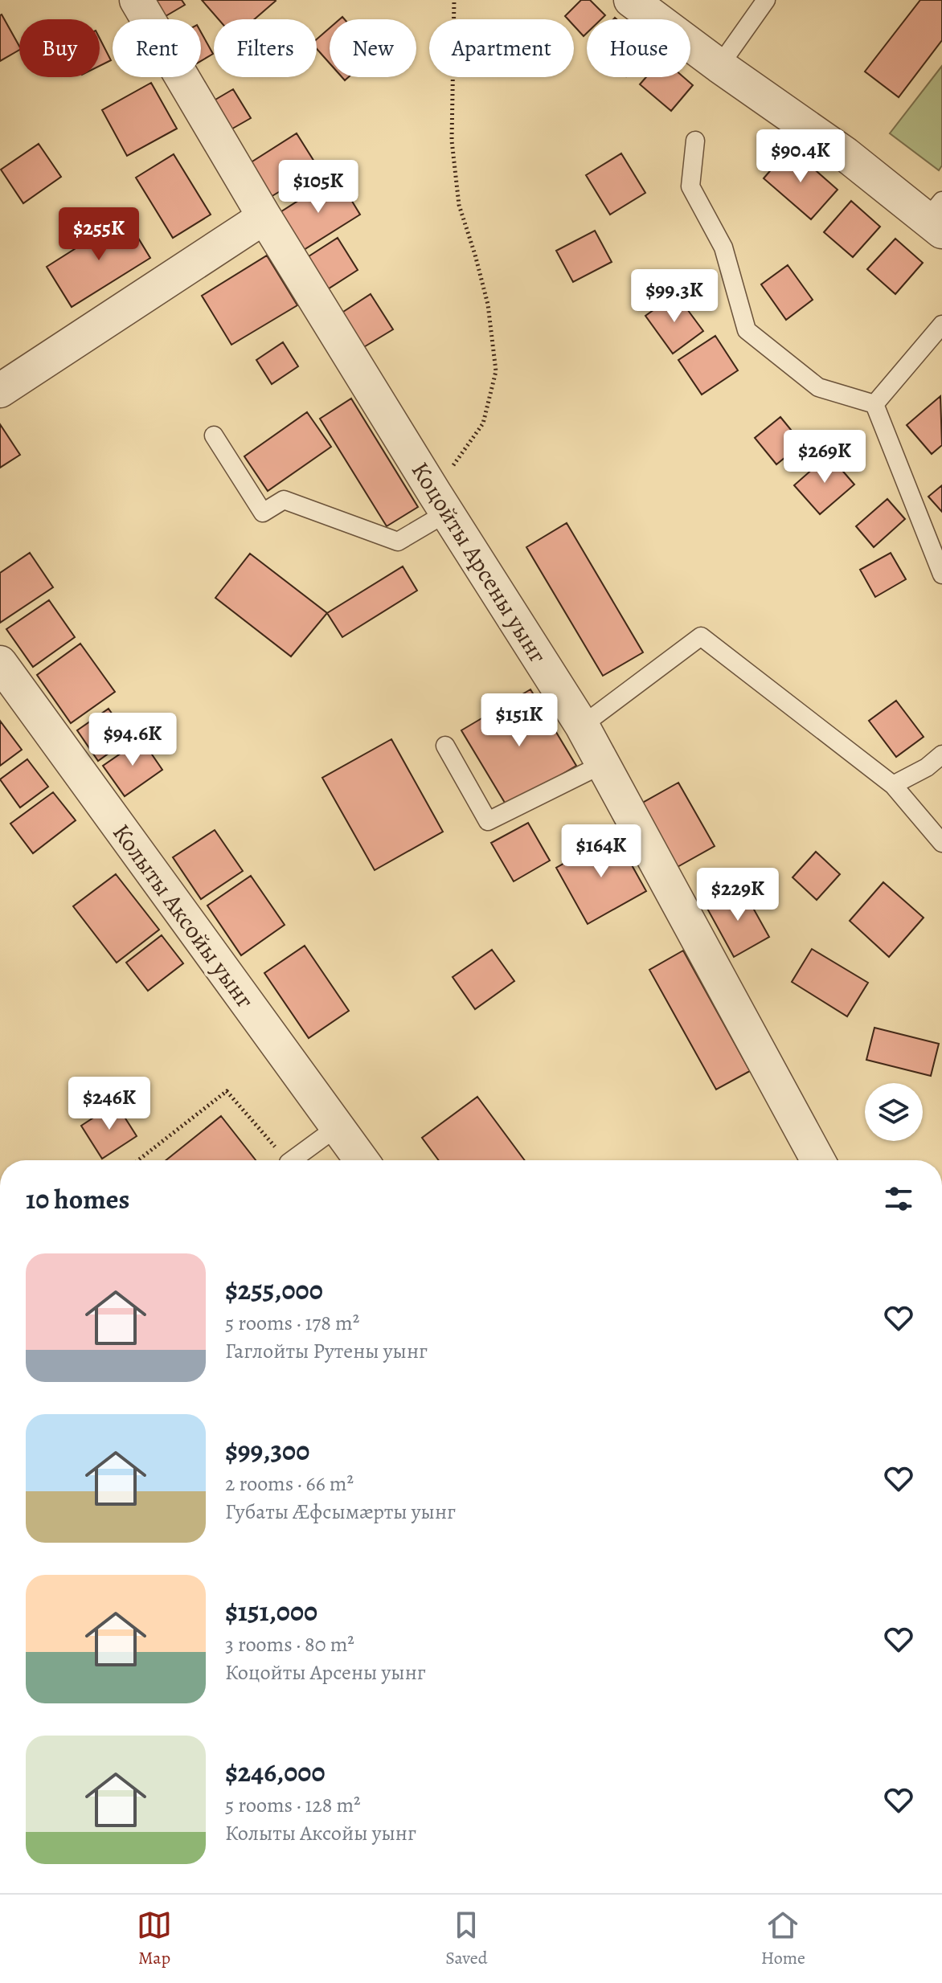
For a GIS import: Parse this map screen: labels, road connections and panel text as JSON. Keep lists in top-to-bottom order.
{
  "streets": {
    "street": ["Коцойты Арсены уынг", "Колыты Аксойы уынг"]
  },
  "page": {
    "chip": [
      "Buy",
      "Rent",
      "Filters",
      "New",
      "Apartment",
      "House"
    ],
    "price": [
      "$90.4K",
      "$105K",
      "$255K",
      "$99.3K",
      "$269K",
      "$151K",
      "$94.6K",
      "$164K",
      "$229K",
      "$246K"
    ],
    "heading": "10 homes",
    "list": [
      {
        "name": "$255,000",
        "note": "5 rooms · 178 m² · Гаглойты Рутены уынг"
      },
      {
        "name": "$99,300",
        "note": "2 rooms · 66 m² · Губаты Æфсымæрты уынг"
      },
      {
        "name": "$151,000",
        "note": "3 rooms · 80 m² · Коцойты Арсены уынг"
      },
      {
        "name": "$246,000",
        "note": "5 rooms · 128 m² · Колыты Аксойы уынг"
      }
    ],
    "tabs": ["Map", "Saved", "Home"]
  }
}
